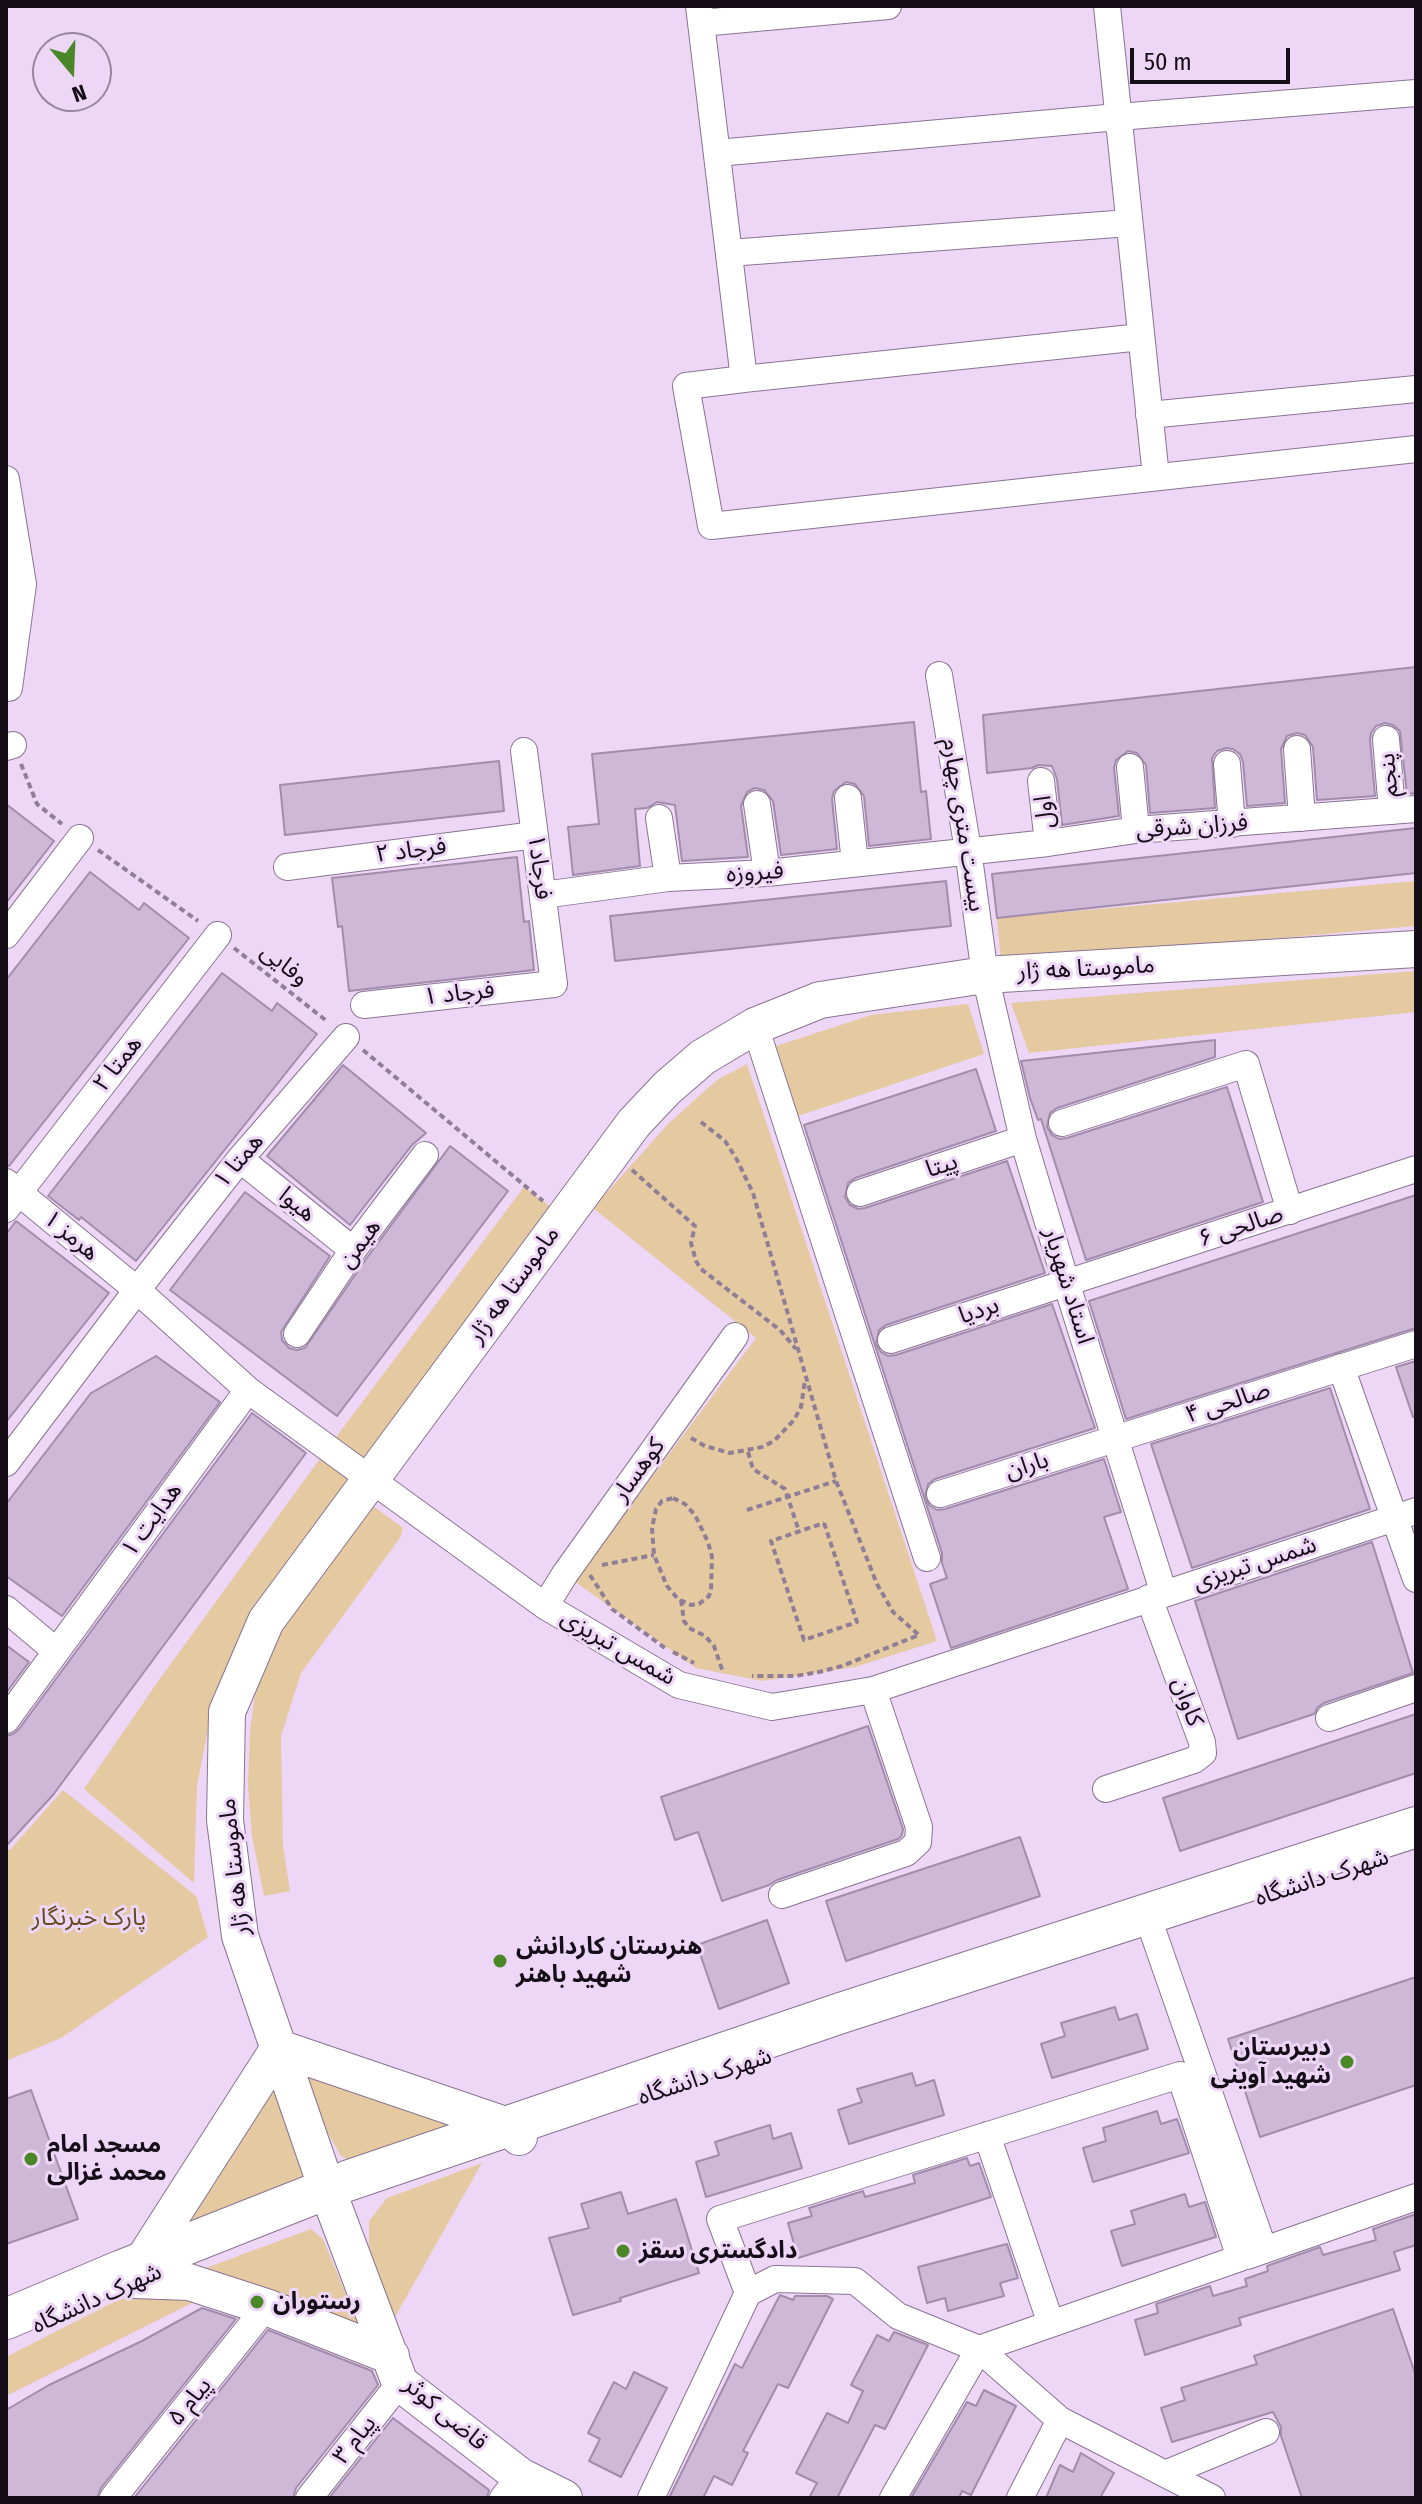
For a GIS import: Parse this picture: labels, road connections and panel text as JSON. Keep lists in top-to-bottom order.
{
  "streets": {
    "main road": ["ماموستا هه ژار", "شهرک دانشگاه", "قاضی کوثر"],
    "street": [
      "پنجم",
      "اول",
      "بیست متری چهارم",
      "فرزان شرقی",
      "فرجاد ۲",
      "فرجاد۱",
      "فیروزه",
      "فرجاد ۱",
      "همتا ۲",
      "همتا ۱",
      "پیتا",
      "هیوا",
      "صالحی ۶",
      "هرمز ۱",
      "هیمن",
      "استاد شهریار",
      "بردیا",
      "صالحی ۴",
      "باران",
      "کوهسار",
      "هدایت ۱",
      "شمس تبریزی",
      "کاوان",
      "پیام ۵",
      "پیام ۳"
    ],
    "path": ["وفایی"]
  },
  "crossings": [
    ["پنجم", "فرزان شرقی"],
    ["اول", "فرزان شرقی"],
    ["بیست متری چهارم", "فرزان شرقی"],
    ["بیست متری چهارم", "فیروزه"],
    ["بیست متری چهارم", "ماموستا هه ژار"],
    ["بیست متری چهارم", "استاد شهریار"],
    ["فرزان شرقی", "فیروزه"],
    ["فرجاد ۲", "فرجاد۱"],
    ["فرجاد۱", "فیروزه"],
    ["فرجاد۱", "فرجاد ۱"],
    ["وفایی", "ماموستا هه ژار"],
    ["وفایی", "همتا ۲"],
    ["وفایی", "همتا ۱"],
    ["ماموستا هه ژار", "استاد شهریار"],
    ["ماموستا هه ژار", "شمس تبریزی"],
    ["ماموستا هه ژار", "شهرک دانشگاه"],
    ["ماموستا هه ژار", "قاضی کوثر"],
    ["همتا ۲", "هرمز ۱"],
    ["همتا ۱", "هیوا"],
    ["همتا ۱", "هرمز ۱"],
    ["همتا ۱", "شمس تبریزی"],
    ["پیتا", "استاد شهریار"],
    ["هیوا", "هیمن"],
    ["صالحی ۶", "استاد شهریار"],
    ["صالحی ۶", "بردیا"],
    ["هرمز ۱", "شمس تبریزی"],
    ["استاد شهریار", "بردیا"],
    ["استاد شهریار", "صالحی ۴"],
    ["استاد شهریار", "باران"],
    ["استاد شهریار", "شمس تبریزی"],
    ["استاد شهریار", "کاوان"],
    ["صالحی ۴", "باران"],
    ["کوهسار", "شمس تبریزی"],
    ["هدایت ۱", "شمس تبریزی"],
    ["شمس تبریزی", "کاوان"],
    ["شهرک دانشگاه", "قاضی کوثر"],
    ["قاضی کوثر", "پیام ۳"]
  ],
  "parks": ["پارک خبرنگار"],
  "places": [
    "هنرستان کاردانش شهید باهنر",
    "دبیرستان شهید آوینی",
    "مسجد امام محمد غزالی",
    "دادگستری سقز",
    "رستوران"
  ],
  "scale_bar": "50 m",
  "north": "bottom"
}
